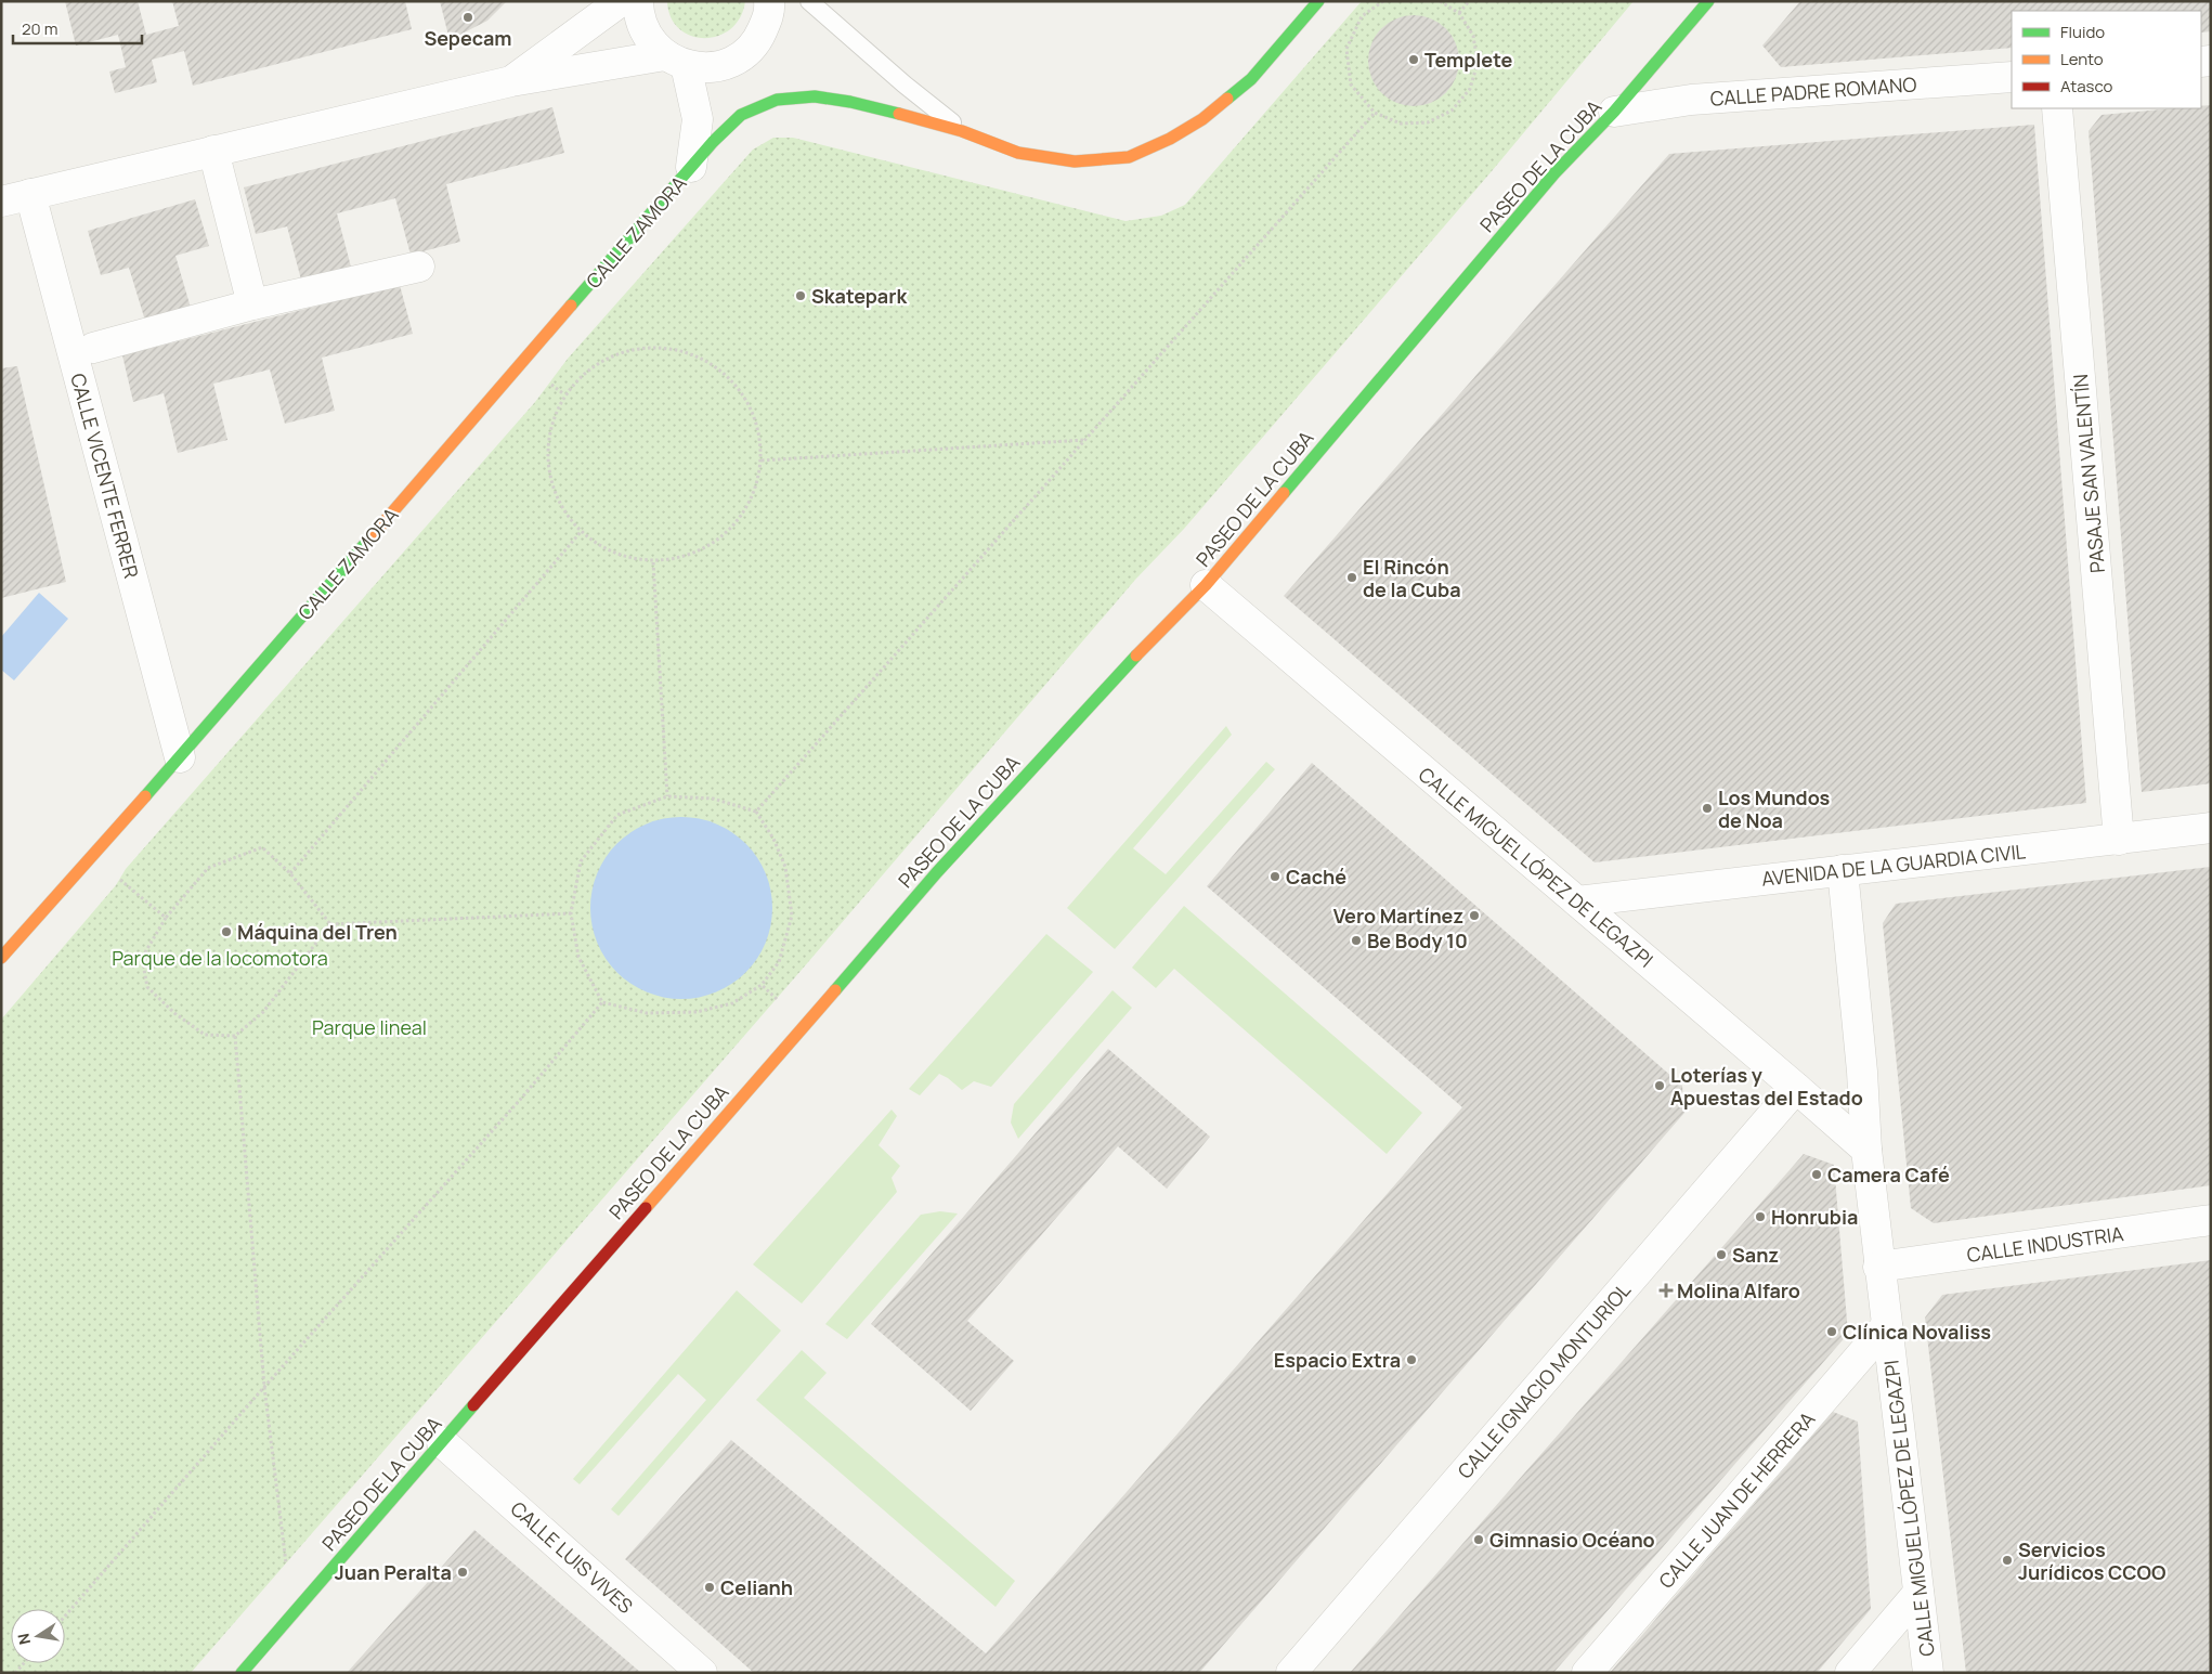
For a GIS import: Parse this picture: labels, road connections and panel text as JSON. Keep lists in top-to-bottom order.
{
  "streets": {
    "main road": ["PASEO DE LA CUBA", "CALLE ZAMORA"],
    "street": [
      "CALLE PADRE ROMANO",
      "PASAJE SAN VALENTÍN",
      "CALLE VICENTE FERRER",
      "AVENIDA DE LA GUARDIA CIVIL",
      "CALLE MIGUEL LÓPEZ DE LEGAZPI",
      "CALLE INDUSTRIA",
      "CALLE IGNACIO MONTURIOL",
      "CALLE JUAN DE HERRERA",
      "CALLE LUIS VIVES"
    ]
  },
  "crossings": [
    ["CALLE PADRE ROMANO", "PASEO DE LA CUBA"],
    ["PASEO DE LA CUBA", "CALLE MIGUEL LÓPEZ DE LEGAZPI"],
    ["PASEO DE LA CUBA", "CALLE LUIS VIVES"],
    ["CALLE ZAMORA", "CALLE VICENTE FERRER"],
    ["PASAJE SAN VALENTÍN", "AVENIDA DE LA GUARDIA CIVIL"],
    ["AVENIDA DE LA GUARDIA CIVIL", "CALLE MIGUEL LÓPEZ DE LEGAZPI"],
    ["CALLE MIGUEL LÓPEZ DE LEGAZPI", "CALLE INDUSTRIA"],
    ["CALLE MIGUEL LÓPEZ DE LEGAZPI", "CALLE IGNACIO MONTURIOL"],
    ["CALLE MIGUEL LÓPEZ DE LEGAZPI", "CALLE JUAN DE HERRERA"]
  ],
  "parks": ["Parque de la locomotora", "Parque lineal"],
  "places": {
    "other": [
      "Sepecam",
      "Templete",
      "Skatepark",
      "El Rincón de la Cuba",
      "Los Mundos de Noa",
      "Caché",
      "Vero Martínez",
      "Máquina del Tren",
      "Be Body 10",
      "Loterías y Apuestas del Estado",
      "Camera Café",
      "Honrubia",
      "Sanz",
      "Clínica Novaliss",
      "Espacio Extra",
      "Gimnasio Océano",
      "Servicios Jurídicos CCOO",
      "Juan Peralta",
      "Celianh"
    ],
    "health": ["Molina Alfaro"]
  },
  "legend": ["Fluido", "Lento", "Atasco"],
  "scale_bar": "20 m",
  "north": "left"
}
